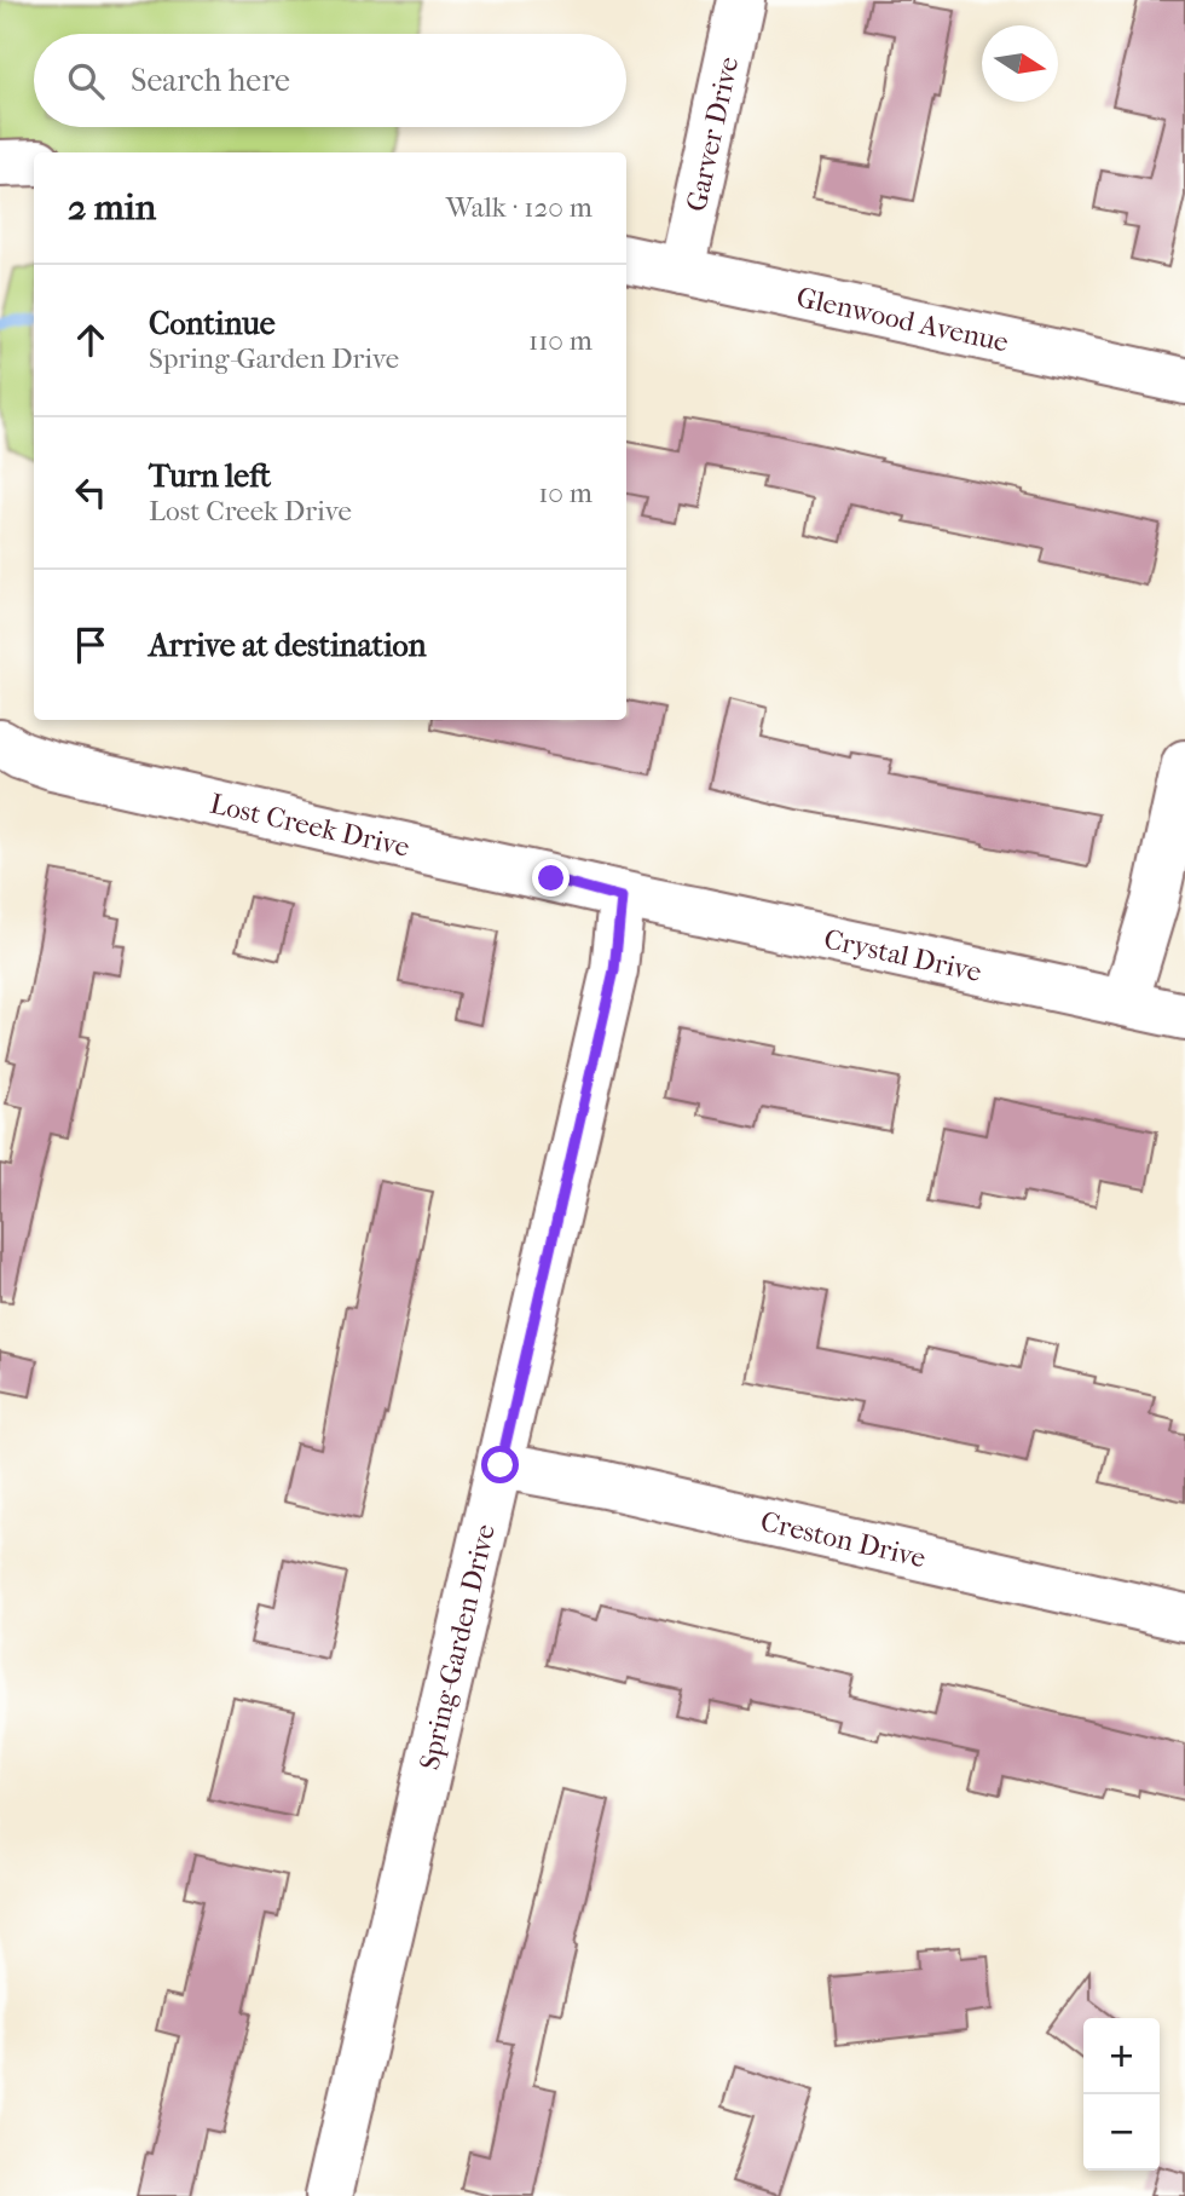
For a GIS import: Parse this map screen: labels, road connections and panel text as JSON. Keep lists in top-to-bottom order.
{
  "streets": {
    "street": [
      "Garver Drive",
      "Glenwood Avenue",
      "Lost Creek Drive",
      "Crystal Drive",
      "Creston Drive",
      "Spring-Garden Drive"
    ]
  },
  "crossings": [
    ["Garver Drive", "Glenwood Avenue"],
    ["Lost Creek Drive", "Crystal Drive"],
    ["Lost Creek Drive", "Spring-Garden Drive"],
    ["Crystal Drive", "Spring-Garden Drive"],
    ["Creston Drive", "Spring-Garden Drive"]
  ],
  "north": "right",
  "page": {
    "search": "Search here",
    "heading": ["2 min", "Walk · 120 m"],
    "list": [
      ["Continue", "Spring-Garden Drive", "110 m"],
      ["Turn left", "Lost Creek Drive", "10 m"],
      "Arrive at destination"
    ],
    "map_buttons": ["+", "−"]
  }
}
